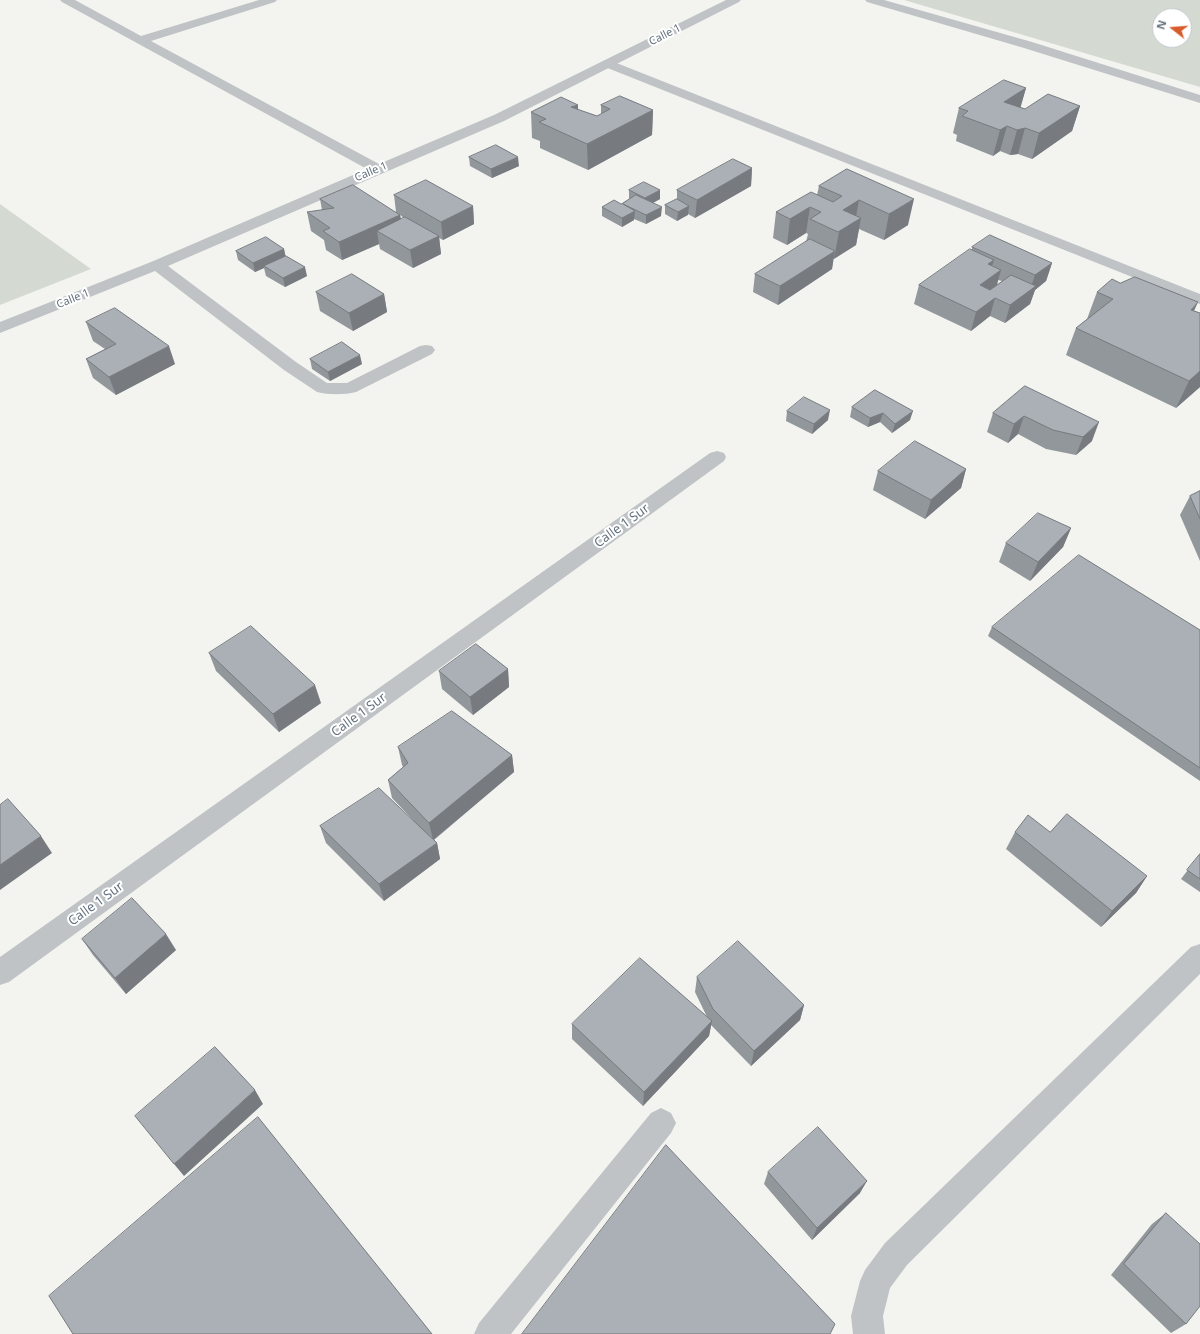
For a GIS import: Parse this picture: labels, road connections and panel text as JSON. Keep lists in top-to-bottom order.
{
  "streets": {
    "street": ["Calle 1", "Calle 1 Sur"]
  },
  "north": "left"
}
